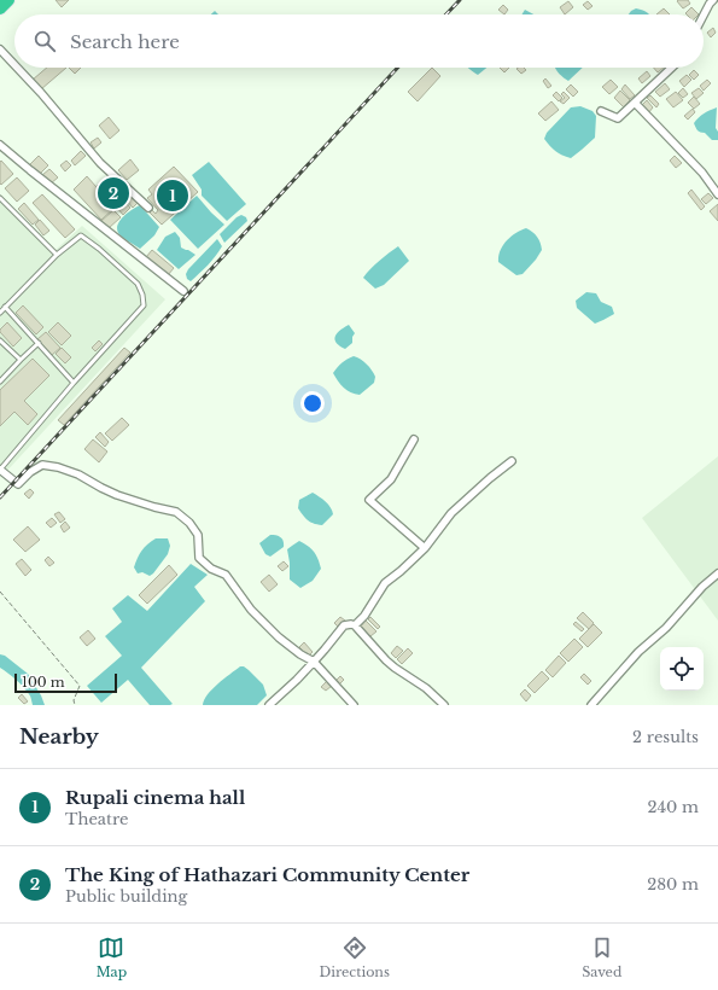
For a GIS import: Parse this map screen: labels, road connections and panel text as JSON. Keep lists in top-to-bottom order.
{
  "scale_bar": "100 m",
  "page": {
    "search": "Search here",
    "pins": ["2", "1"],
    "scale": "100 m",
    "heading": ["Nearby", "2 results"],
    "list": [
      {
        "mark": "1",
        "name": "Rupali cinema hall",
        "note": "Theatre",
        "value": "240 m"
      },
      {
        "mark": "2",
        "name": "The King of Hathazari Community Center",
        "note": "Public building",
        "value": "280 m"
      }
    ],
    "nav": ["Map", "Directions", "Saved"]
  }
}
